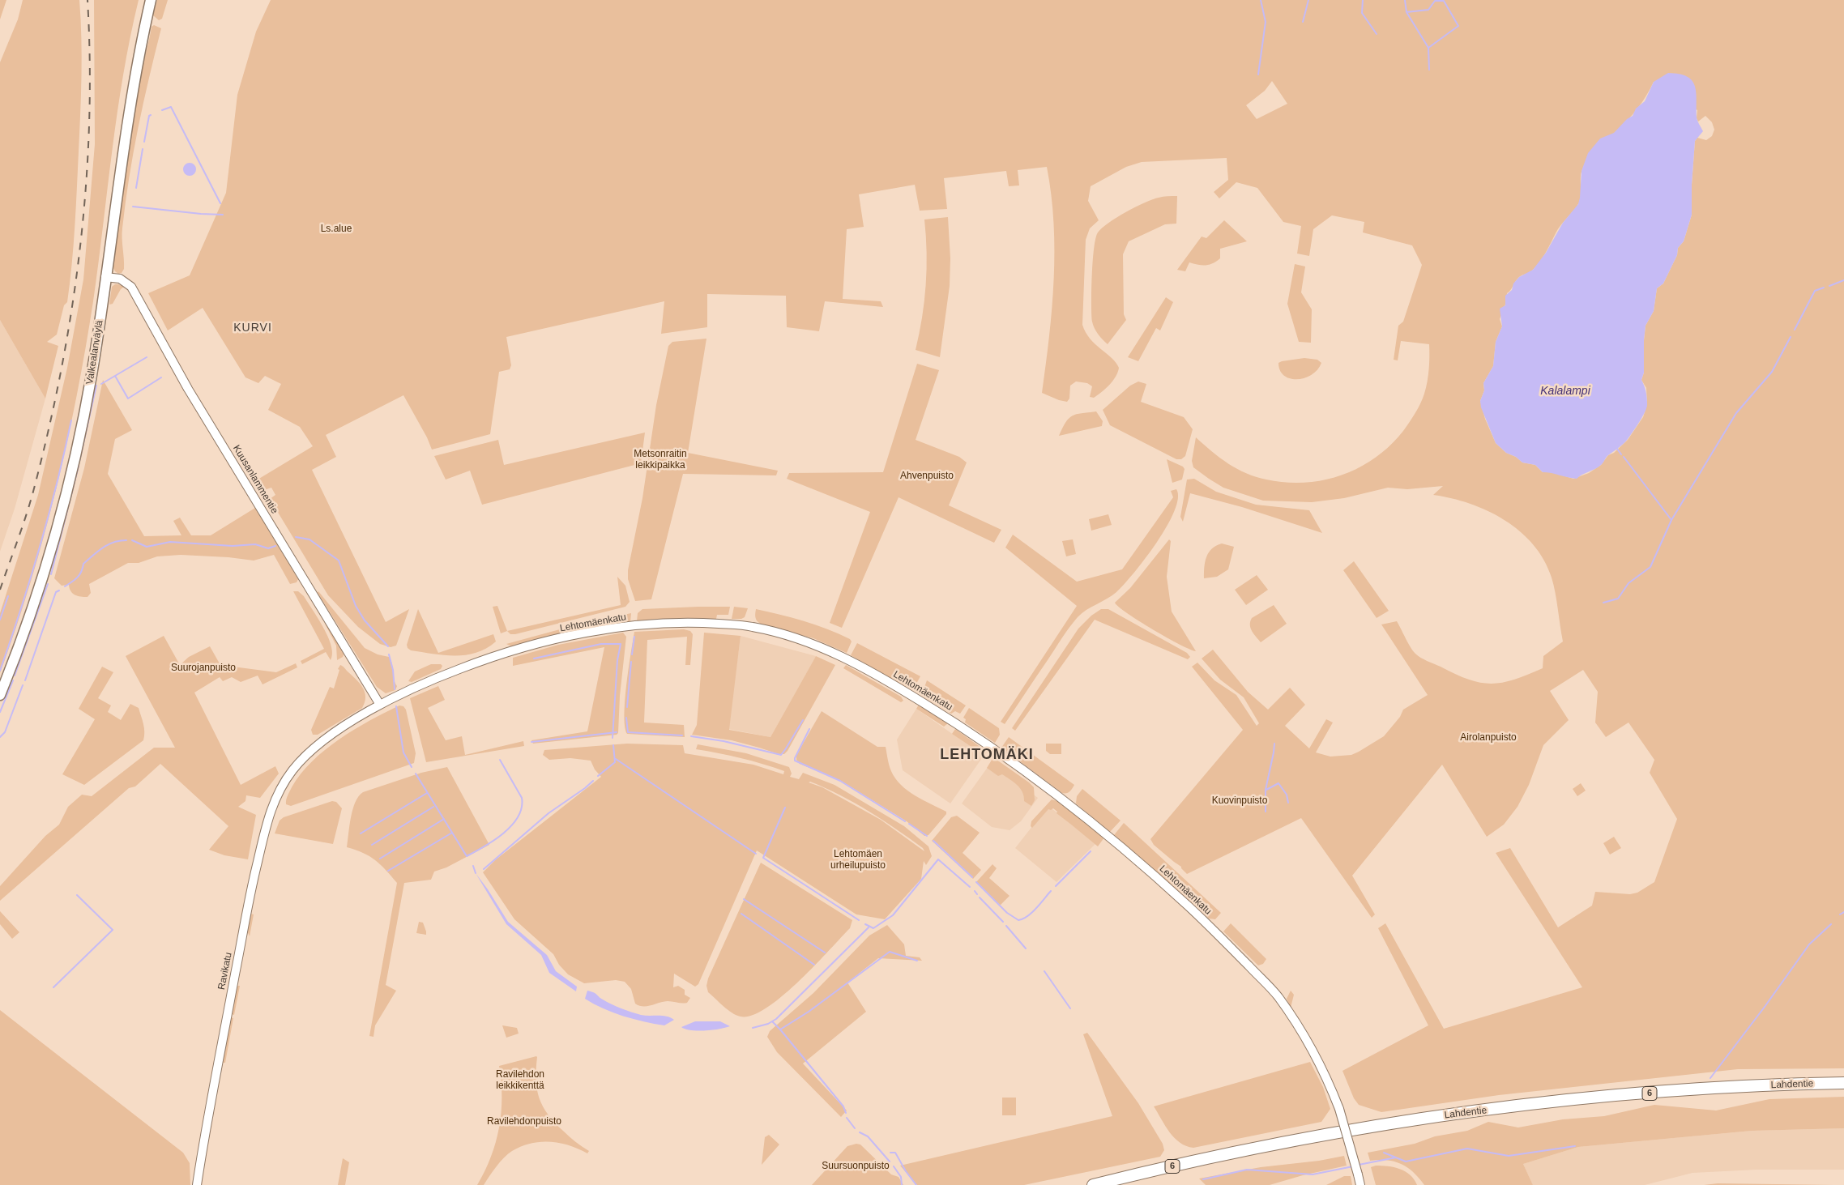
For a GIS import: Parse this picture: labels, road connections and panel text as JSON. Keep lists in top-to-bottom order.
{
  "streets": {
    "highway": ["Lahdentie", "6"],
    "main road": ["Valkealanväylä"],
    "street": ["Kuusanlammentie", "Lehtomäenkatu", "Ravikatu"]
  },
  "crossings": [
    ["Valkealanväylä", "Kuusanlammentie"],
    ["Kuusanlammentie", "Lehtomäenkatu"],
    ["Lehtomäenkatu", "Ravikatu"]
  ],
  "districts": ["KURVI", "LEHTOMÄKI"],
  "water": ["Kalalampi"],
  "parks": [
    "Ls.alue",
    "Metsonraitin leikkipaikka",
    "Ahvenpuisto",
    "Suurojanpuisto",
    "Airolanpuisto",
    "Kuovinpuisto",
    "Lehtomäen urheilupuisto",
    "Ravilehdon leikkikenttä",
    "Ravilehdonpuisto",
    "Suursuonpuisto"
  ]
}
